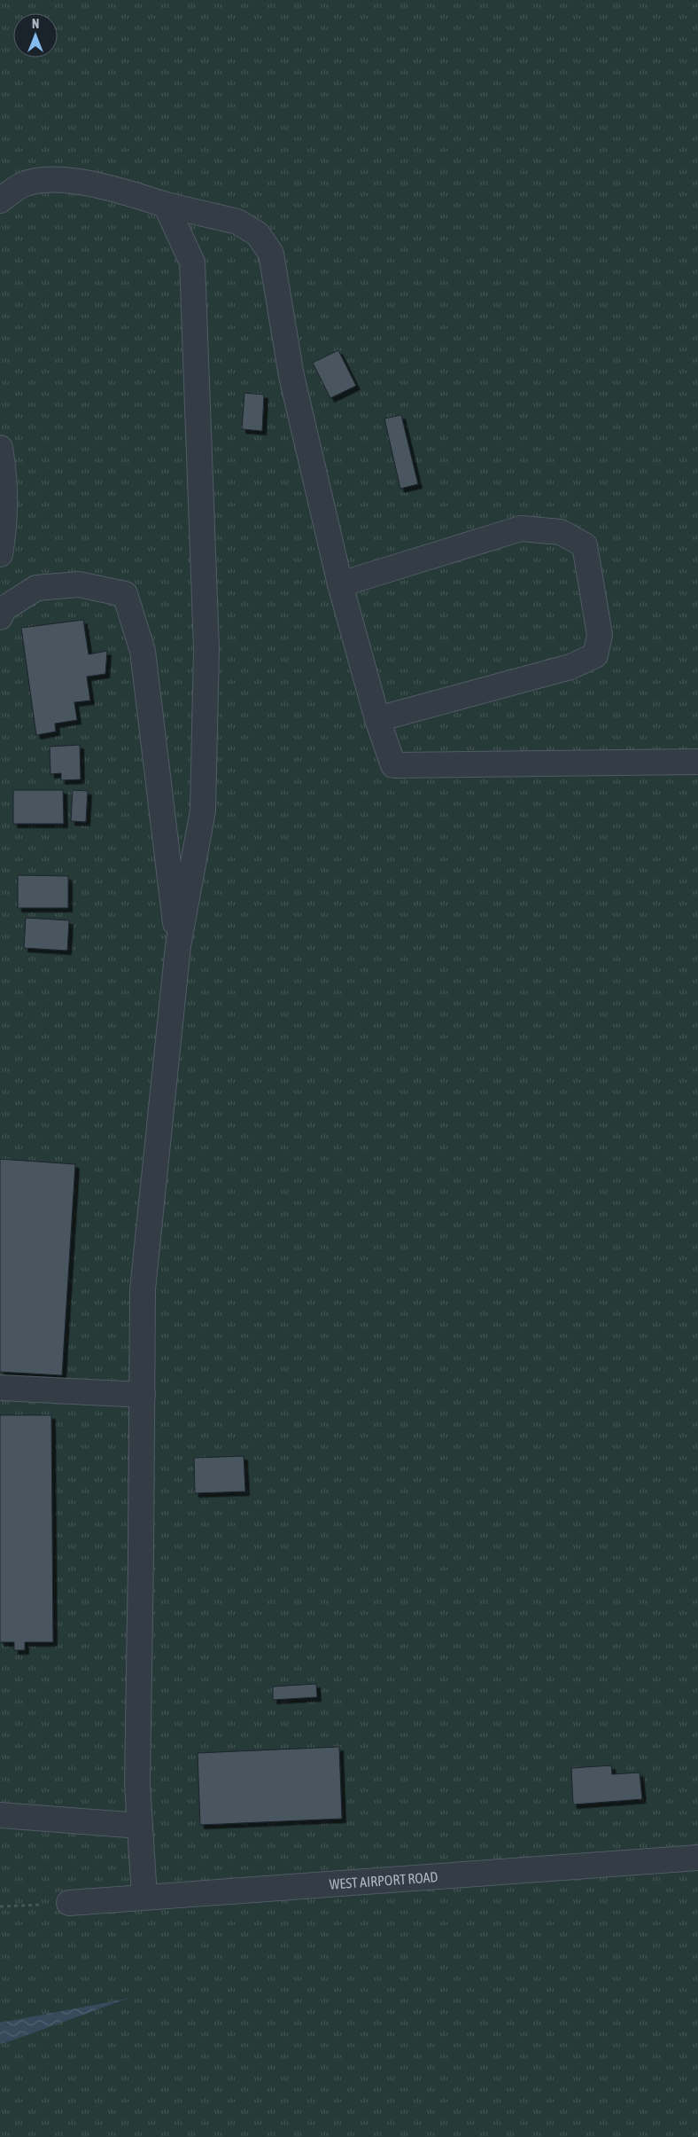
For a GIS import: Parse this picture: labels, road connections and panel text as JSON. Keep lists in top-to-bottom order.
{
  "streets": {
    "street": ["WEST AIRPORT ROAD"]
  },
  "north": "top"
}
